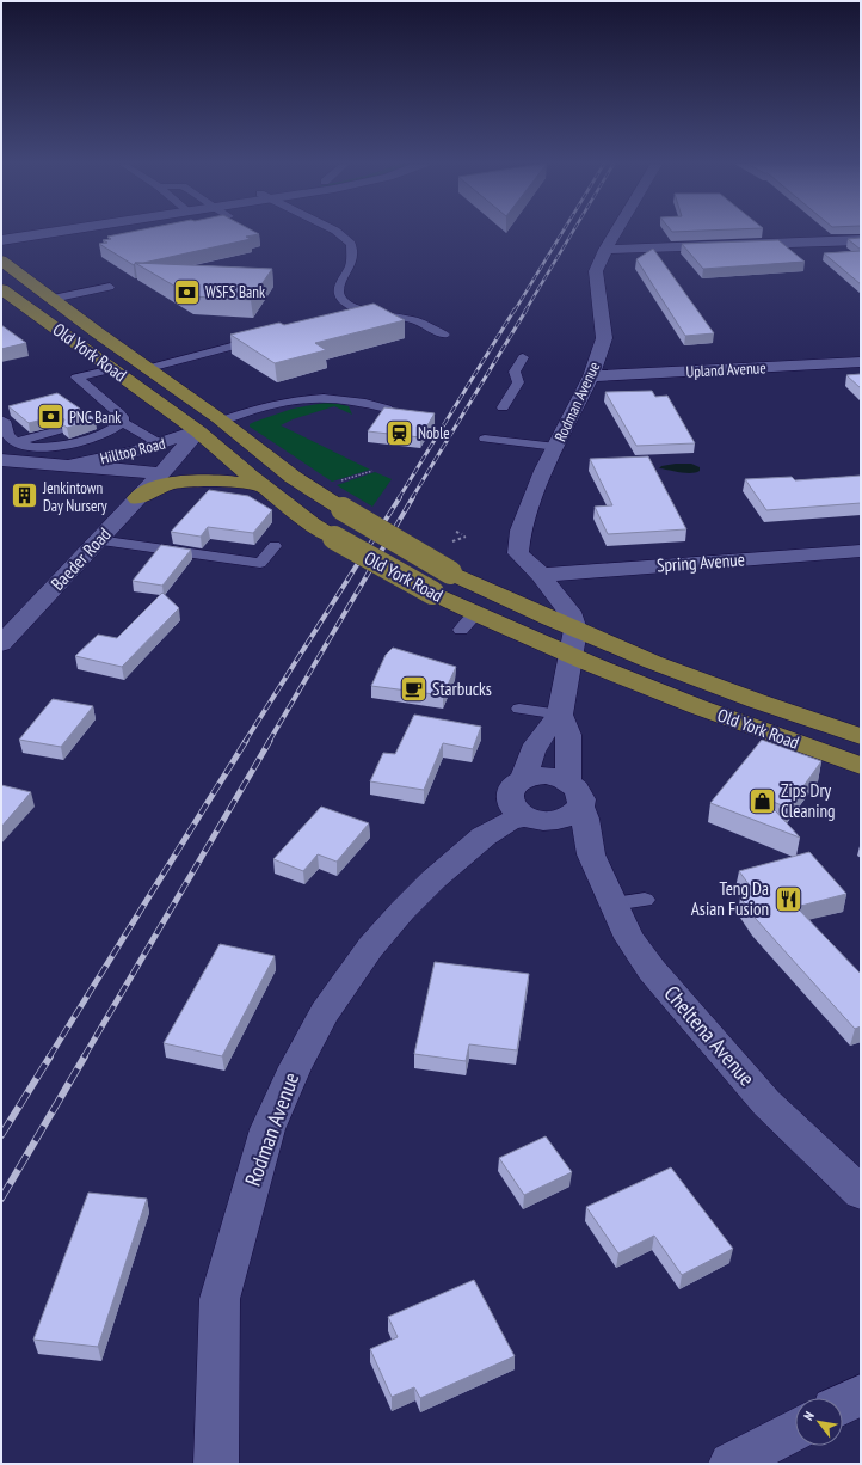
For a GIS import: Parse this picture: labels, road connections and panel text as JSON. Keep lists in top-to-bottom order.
{
  "streets": {
    "highway": ["Old York Road"],
    "street": [
      "Upland Avenue",
      "Rodman Avenue",
      "Hilltop Road",
      "Baeder Road",
      "Spring Avenue",
      "Cheltena Avenue"
    ]
  },
  "crossings": [
    ["Old York Road", "Rodman Avenue"],
    ["Old York Road", "Hilltop Road"],
    ["Old York Road", "Baeder Road"],
    ["Upland Avenue", "Rodman Avenue"],
    ["Rodman Avenue", "Spring Avenue"],
    ["Rodman Avenue", "Cheltena Avenue"],
    ["Hilltop Road", "Baeder Road"]
  ],
  "places": {
    "bank": ["WSFS Bank", "PNC Bank"],
    "station": ["Noble"],
    "building": ["Jenkintown Day Nursery"],
    "cafe": ["Starbucks"],
    "shop": ["Zips Dry Cleaning"],
    "restaurant": ["Teng Da Asian Fusion"]
  },
  "north": "top left"
}
